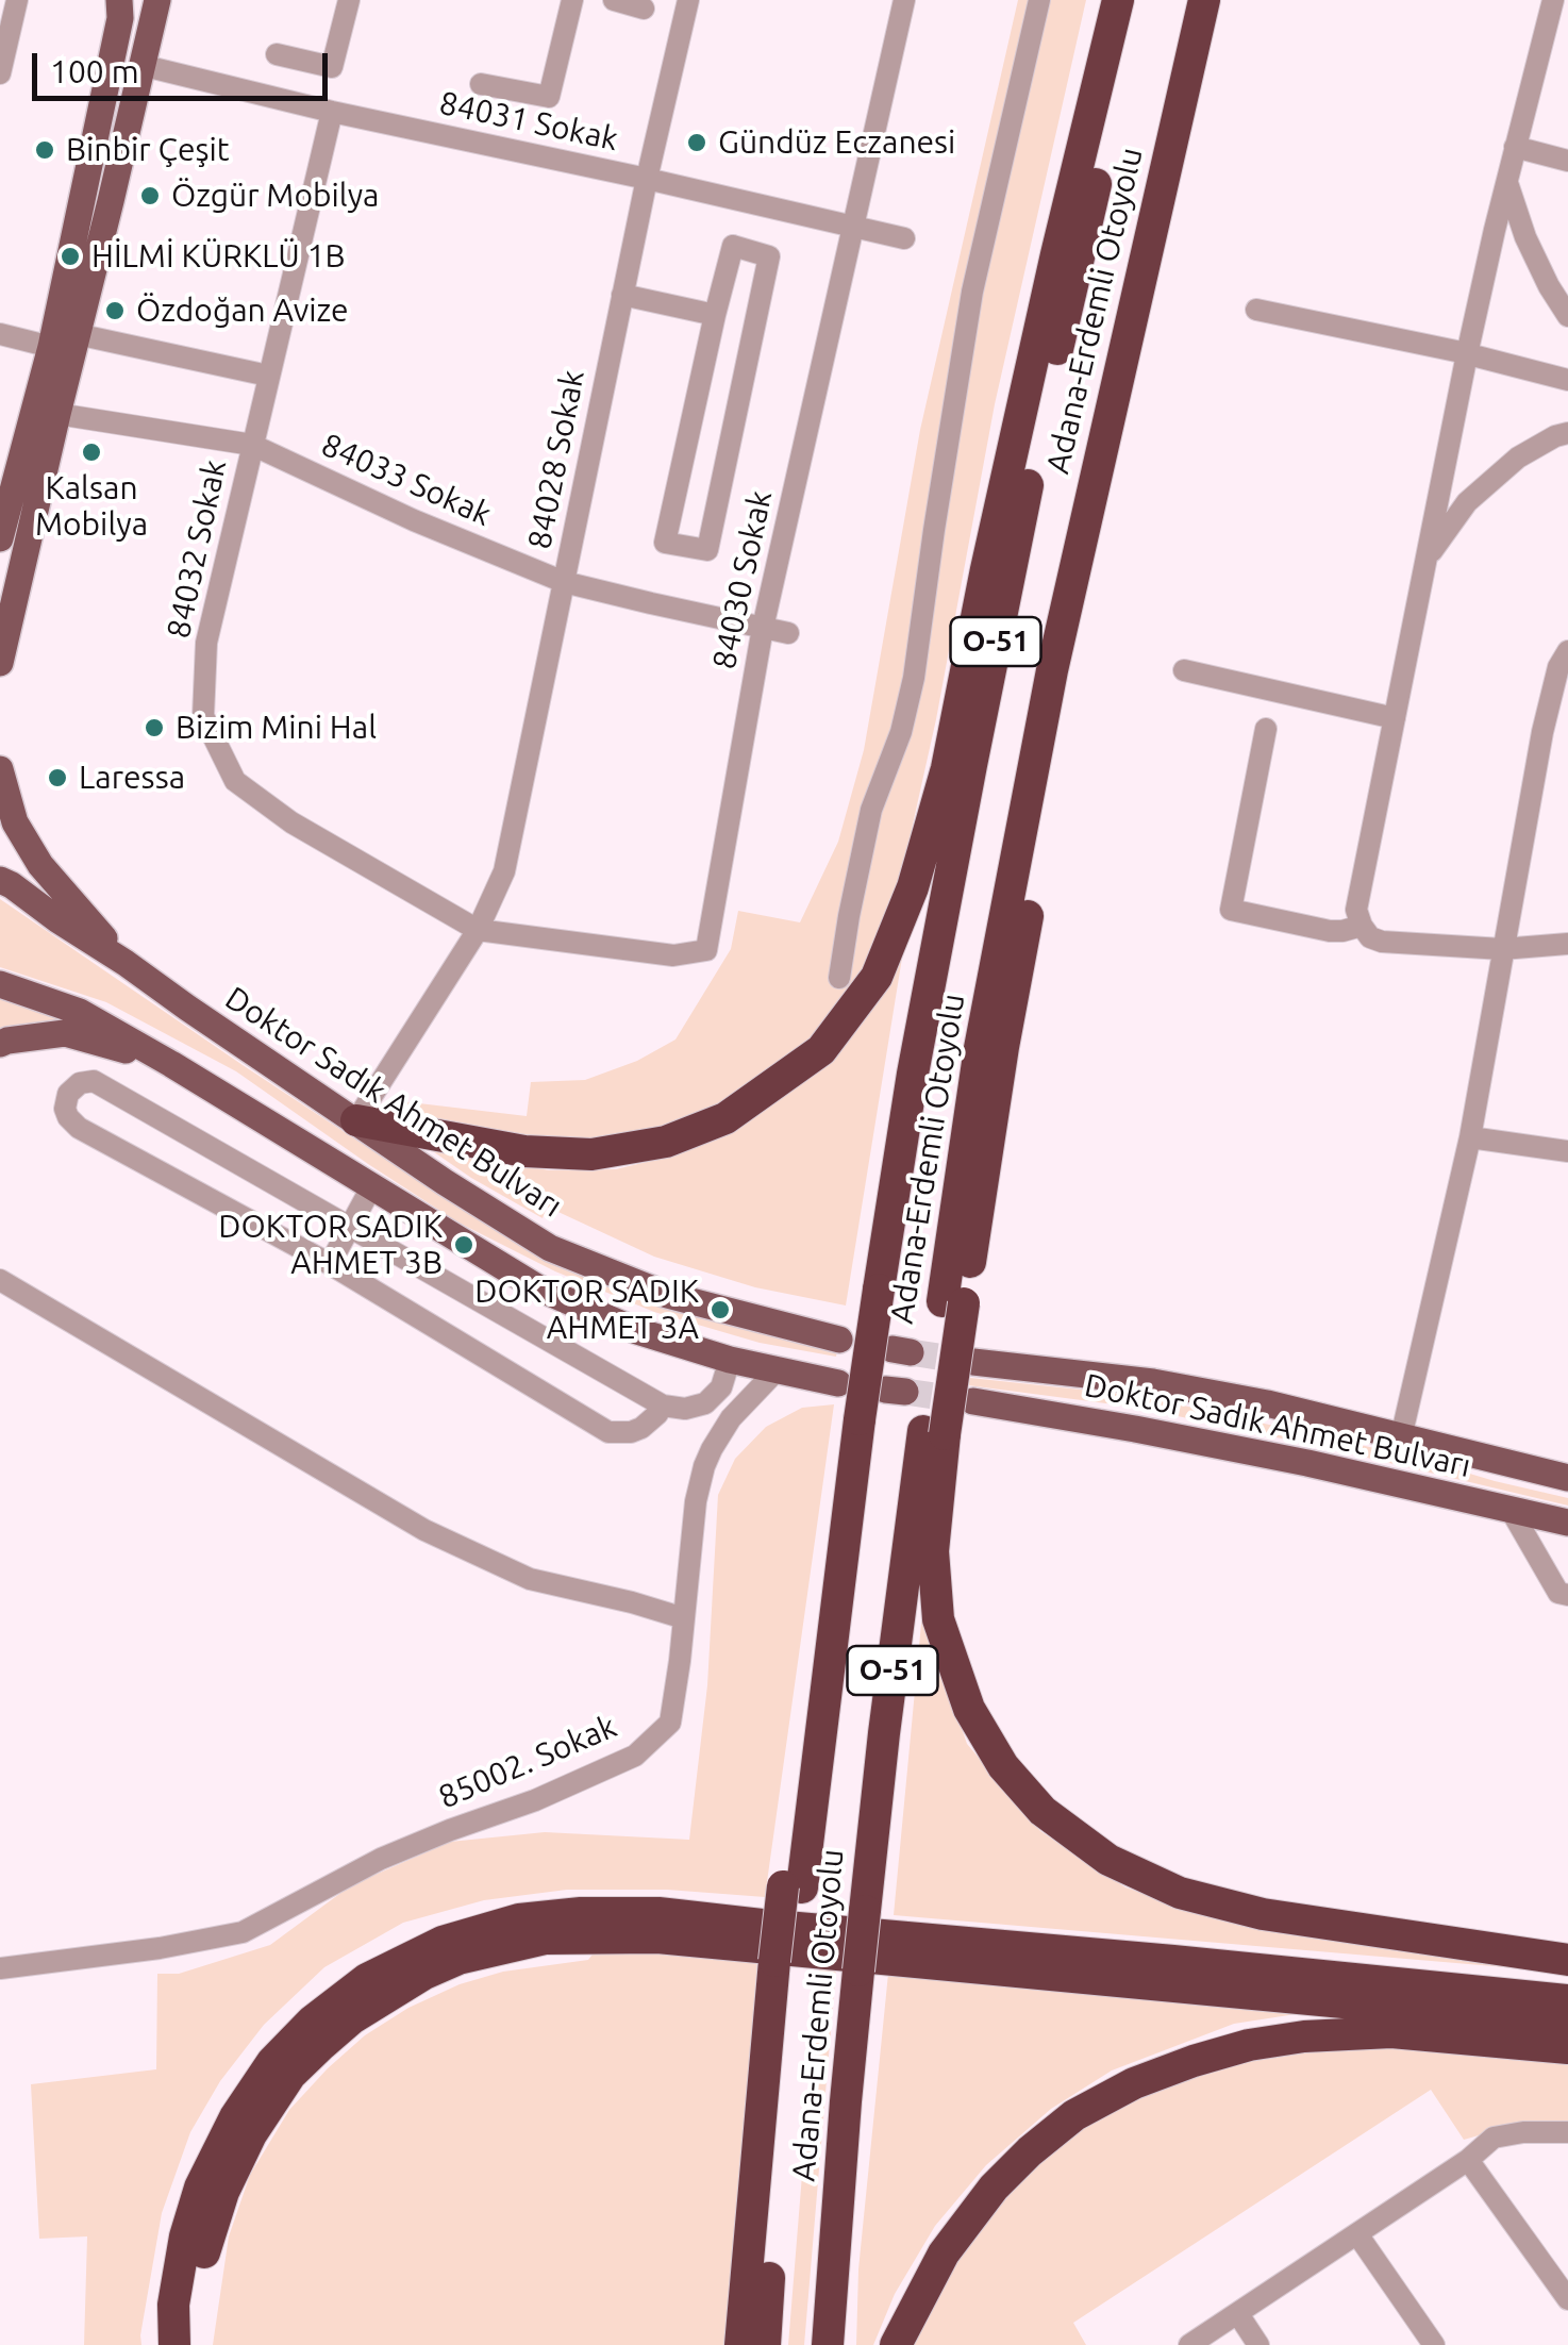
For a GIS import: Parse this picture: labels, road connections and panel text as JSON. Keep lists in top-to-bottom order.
{
  "streets": {
    "highway": ["Adana-Erdemli Otoyolu", "O-51"],
    "main road": ["Doktor Sadık Ahmet Bulvarı"],
    "street": [
      "84031 Sokak",
      "84028 Sokak",
      "84033 Sokak",
      "84032 Sokak",
      "84030 Sokak",
      "85002. Sokak"
    ]
  },
  "crossings": [
    ["84031 Sokak", "84028 Sokak"],
    ["84031 Sokak", "84032 Sokak"],
    ["84031 Sokak", "84030 Sokak"],
    ["84028 Sokak", "84033 Sokak"],
    ["84028 Sokak", "84032 Sokak"],
    ["84028 Sokak", "84030 Sokak"],
    ["84028 Sokak", "Doktor Sadık Ahmet Bulvarı"],
    ["84033 Sokak", "84032 Sokak"],
    ["84033 Sokak", "84030 Sokak"],
    ["84032 Sokak", "84030 Sokak"]
  ],
  "places": [
    "Gündüz Eczanesi",
    "Binbir Çeşit",
    "Özgür Mobilya",
    "HİLMİ KÜRKLÜ 1B",
    "Özdoğan Avize",
    "Kalsan Mobilya",
    "Bizim Mini Hal",
    "Laressa",
    "DOKTOR SADIK AHMET 3B",
    "DOKTOR SADIK AHMET 3A"
  ],
  "scale_bar": "100 m"
}
